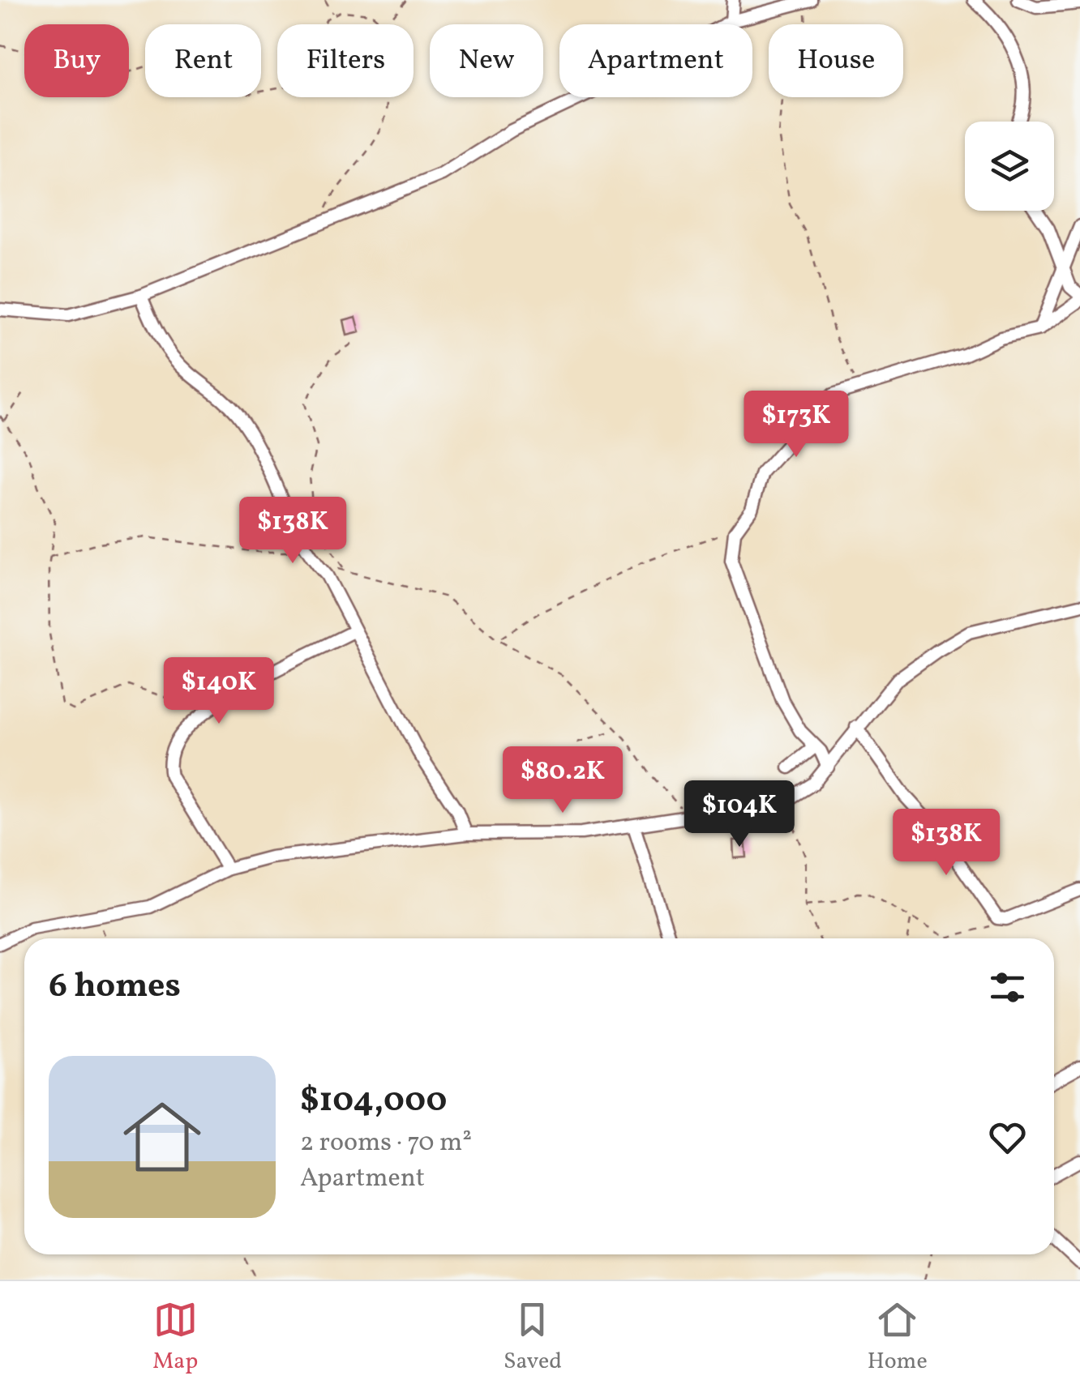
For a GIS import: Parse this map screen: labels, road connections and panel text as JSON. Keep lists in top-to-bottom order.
{
  "page": {
    "chip": [
      "Buy",
      "Rent",
      "Filters",
      "New",
      "Apartment",
      "House"
    ],
    "price": [
      "$173K",
      "$138K",
      "$140K",
      "$80.2K",
      "$104K",
      "$138K"
    ],
    "heading": "6 homes",
    "list": [
      {
        "name": "$104,000",
        "note": "2 rooms · 70 m² · Apartment"
      }
    ],
    "tabs": ["Map", "Saved", "Home"]
  }
}
